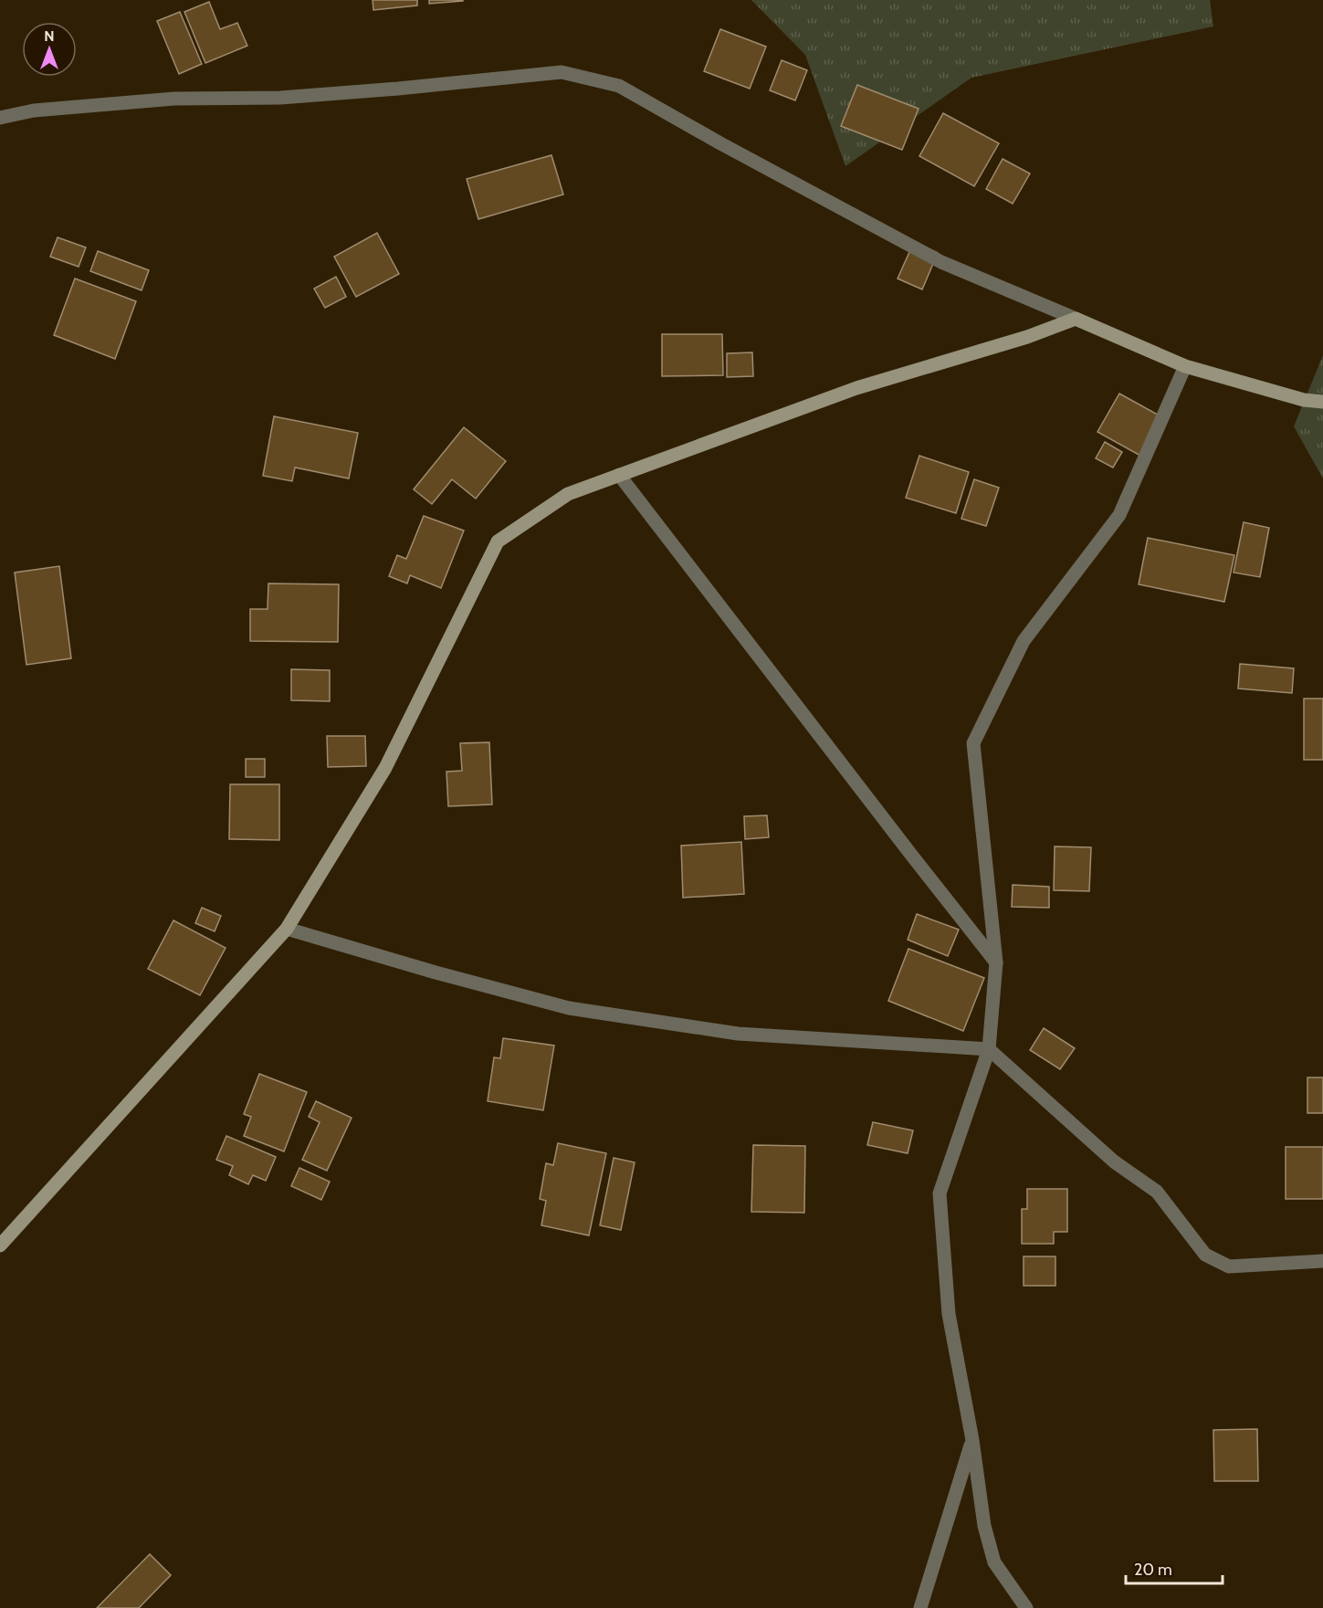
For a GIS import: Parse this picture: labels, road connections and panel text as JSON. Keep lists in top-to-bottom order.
{
  "scale_bar": "20 m",
  "north": "top"
}
